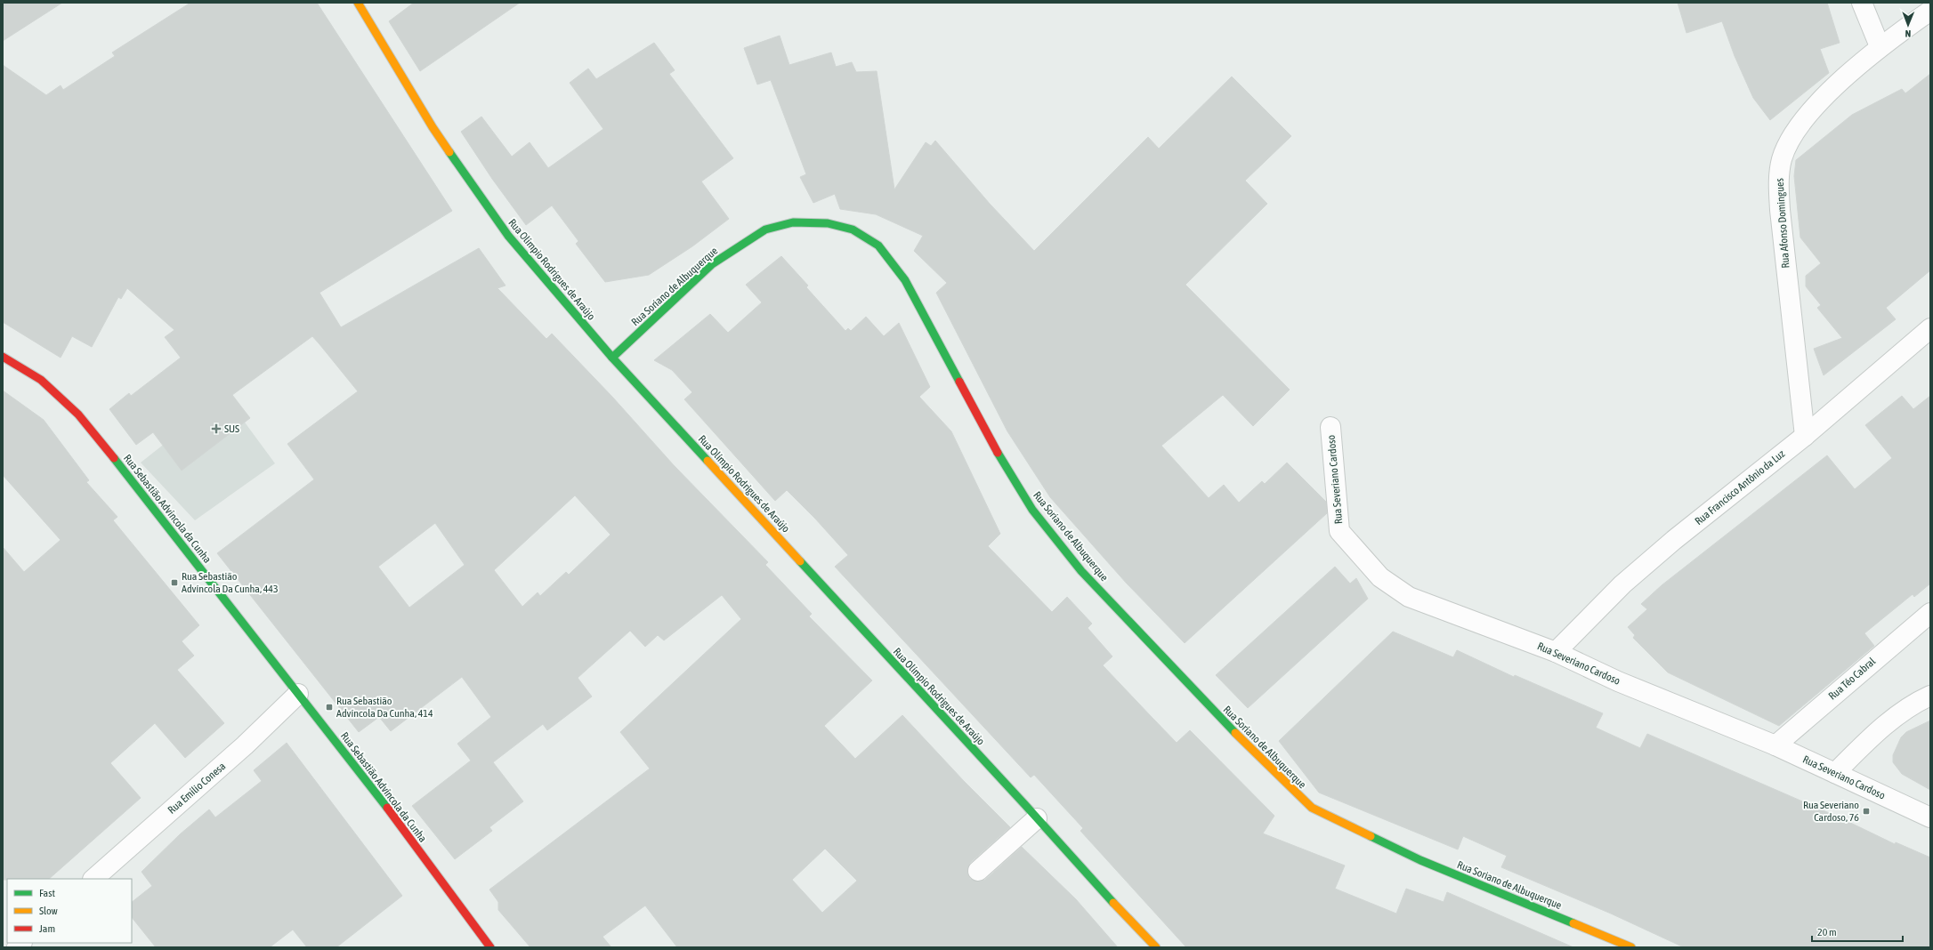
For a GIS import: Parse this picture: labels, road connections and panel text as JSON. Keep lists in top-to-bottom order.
{
  "streets": {
    "street": [
      "Rua Afonso Domingues",
      "Rua Olímpio Rodrigues de Araújo",
      "Rua Soriano de Albuquerque",
      "Rua Severiano Cardoso",
      "Rua Francisco Antônio da Luz",
      "Rua Sebastião Advíncola da Cunha",
      "Rua Téo Cabral",
      "Rua Emílio Conesa"
    ]
  },
  "crossings": [
    ["Rua Afonso Domingues", "Rua Francisco Antônio da Luz"],
    ["Rua Olímpio Rodrigues de Araújo", "Rua Soriano de Albuquerque"],
    ["Rua Severiano Cardoso", "Rua Francisco Antônio da Luz"],
    ["Rua Severiano Cardoso", "Rua Téo Cabral"],
    ["Rua Sebastião Advíncola da Cunha", "Rua Emílio Conesa"]
  ],
  "places": {
    "health": ["SUS"],
    "transit": ["Rua Sebastião Advíncola Da Cunha, 443", "Rua Sebastião Advíncola Da Cunha, 414", "Rua Severiano Cardoso, 76"]
  },
  "legend": ["Fast", "Slow", "Jam"],
  "scale_bar": "20 m",
  "north": "bottom"
}
